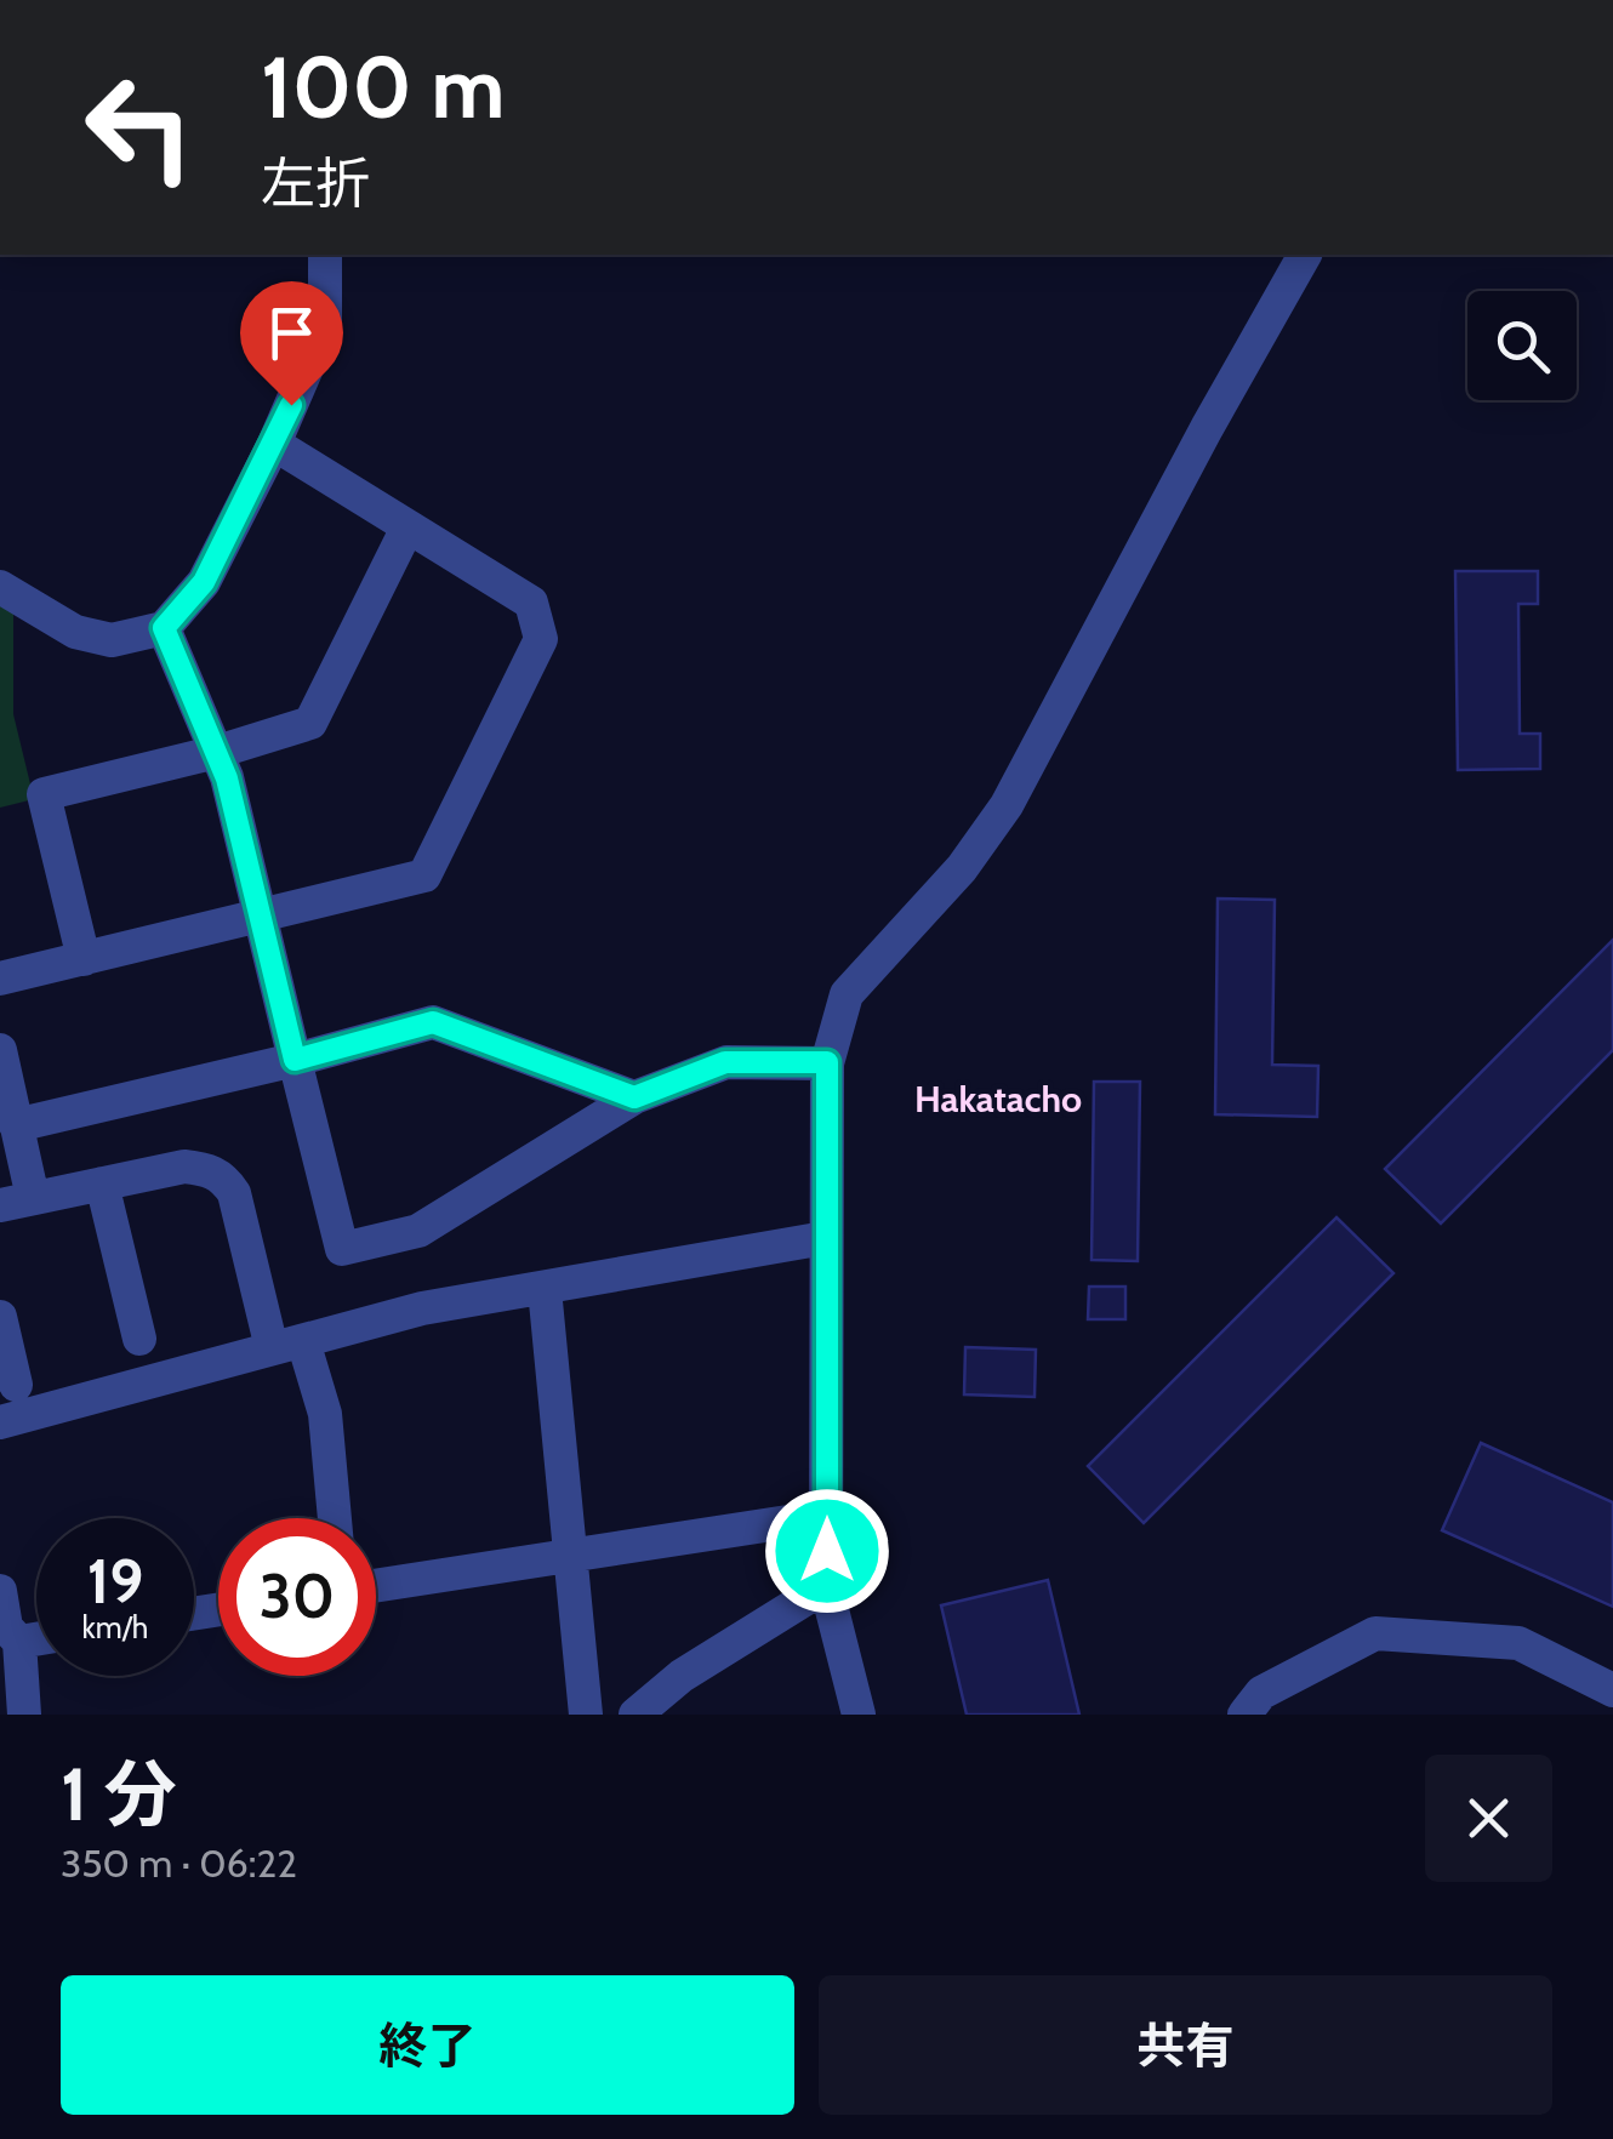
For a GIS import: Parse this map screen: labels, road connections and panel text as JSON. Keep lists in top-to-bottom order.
{
  "districts": ["Hakatacho"],
  "page": {
    "turn": ["100 m", "左折"],
    "speed": "19 km/h",
    "limit": "30",
    "heading": ["1 分", "350 m · 06:22"],
    "buttons": ["終了", "共有"]
  }
}
